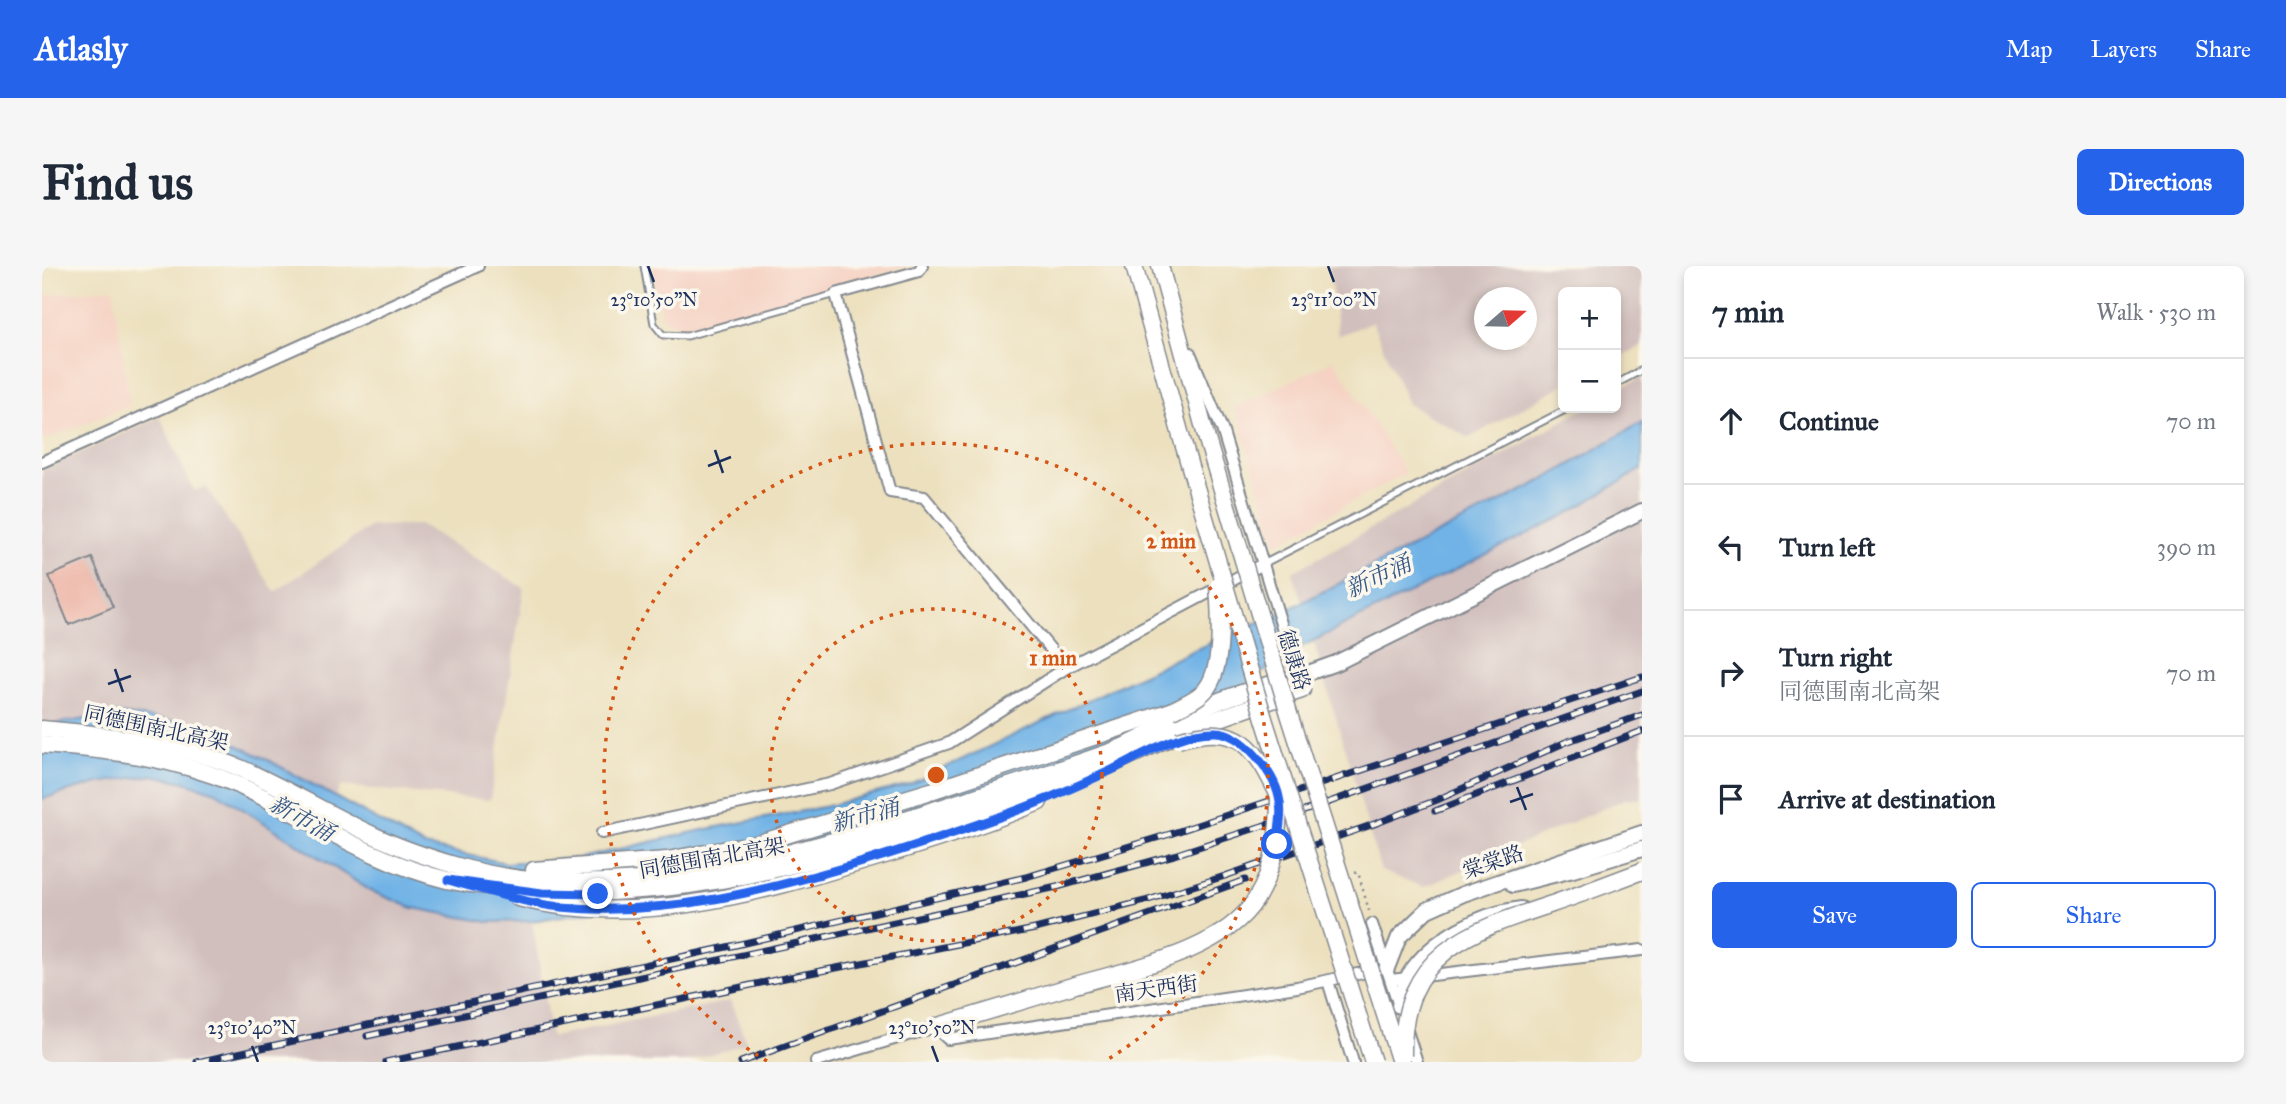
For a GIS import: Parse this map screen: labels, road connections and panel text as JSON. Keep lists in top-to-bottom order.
{
  "streets": {
    "main road": ["德康路", "同德围南北高架"],
    "street": ["棠棠路", "南天西街"]
  },
  "crossings": [
    ["棠棠路", "南天西街"]
  ],
  "water": ["新市涌"],
  "north": "right",
  "page": {
    "header": "Atlasly",
    "nav": ["Map", "Layers", "Share"],
    "buttons": [
      "Directions",
      ["Save", "Share"]
    ],
    "title": "Find us",
    "heading": ["7 min", "Walk · 530 m"],
    "map_buttons": ["+", "−"],
    "list": [
      ["Continue", "70 m"],
      ["Turn left", "390 m"],
      ["Turn right", "同德围南北高架", "70 m"],
      "Arrive at destination"
    ]
  },
  "coordinates": ["23°10'50\"N", "23°11'00\"N", "23°10'40\"N"],
  "rings": ["2 min", "1 min"]
}
